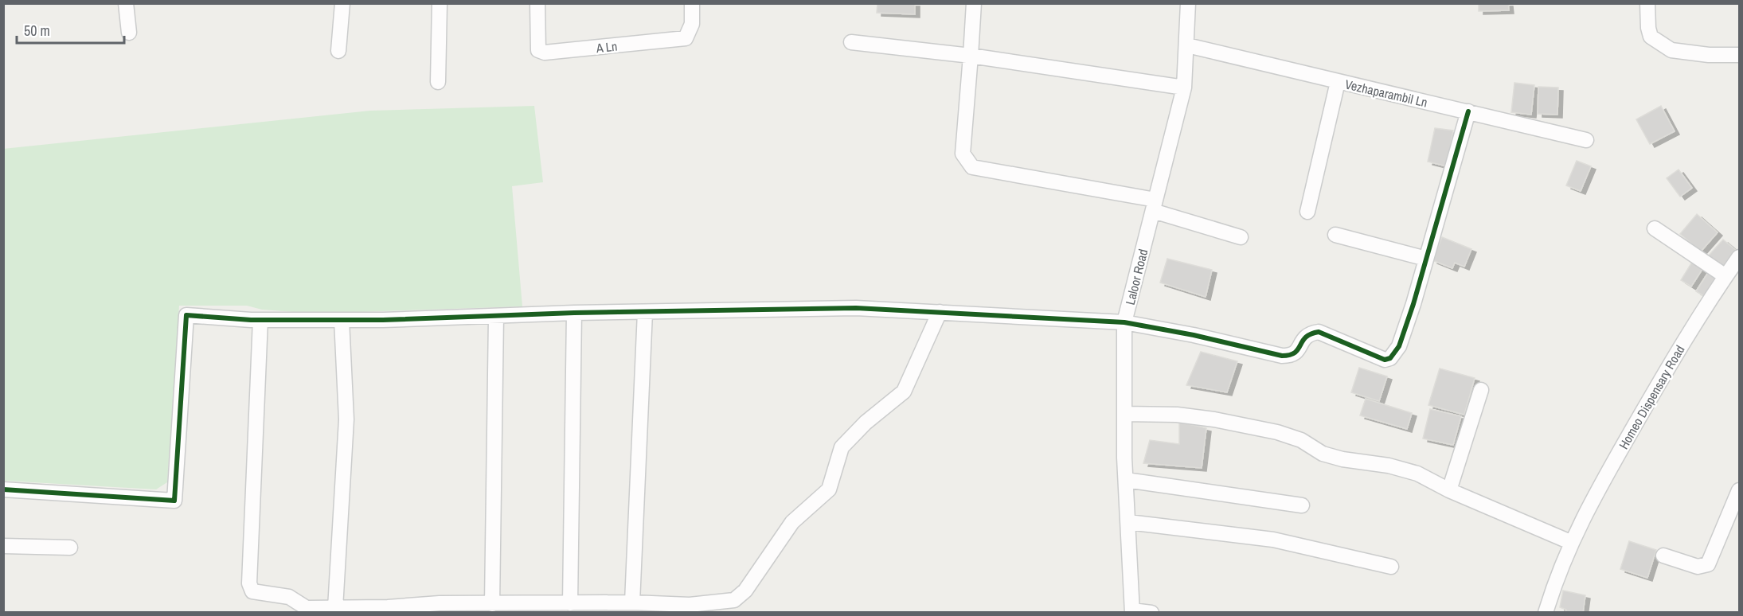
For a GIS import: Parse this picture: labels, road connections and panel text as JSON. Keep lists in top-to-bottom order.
{
  "streets": {
    "street": [
      "A Ln",
      "Vezhaparambil Ln",
      "Laloor Road",
      "Homeo Dispensary Road"
    ]
  },
  "crossings": [
    ["Vezhaparambil Ln", "Laloor Road"]
  ],
  "scale_bar": "50 m"
}
